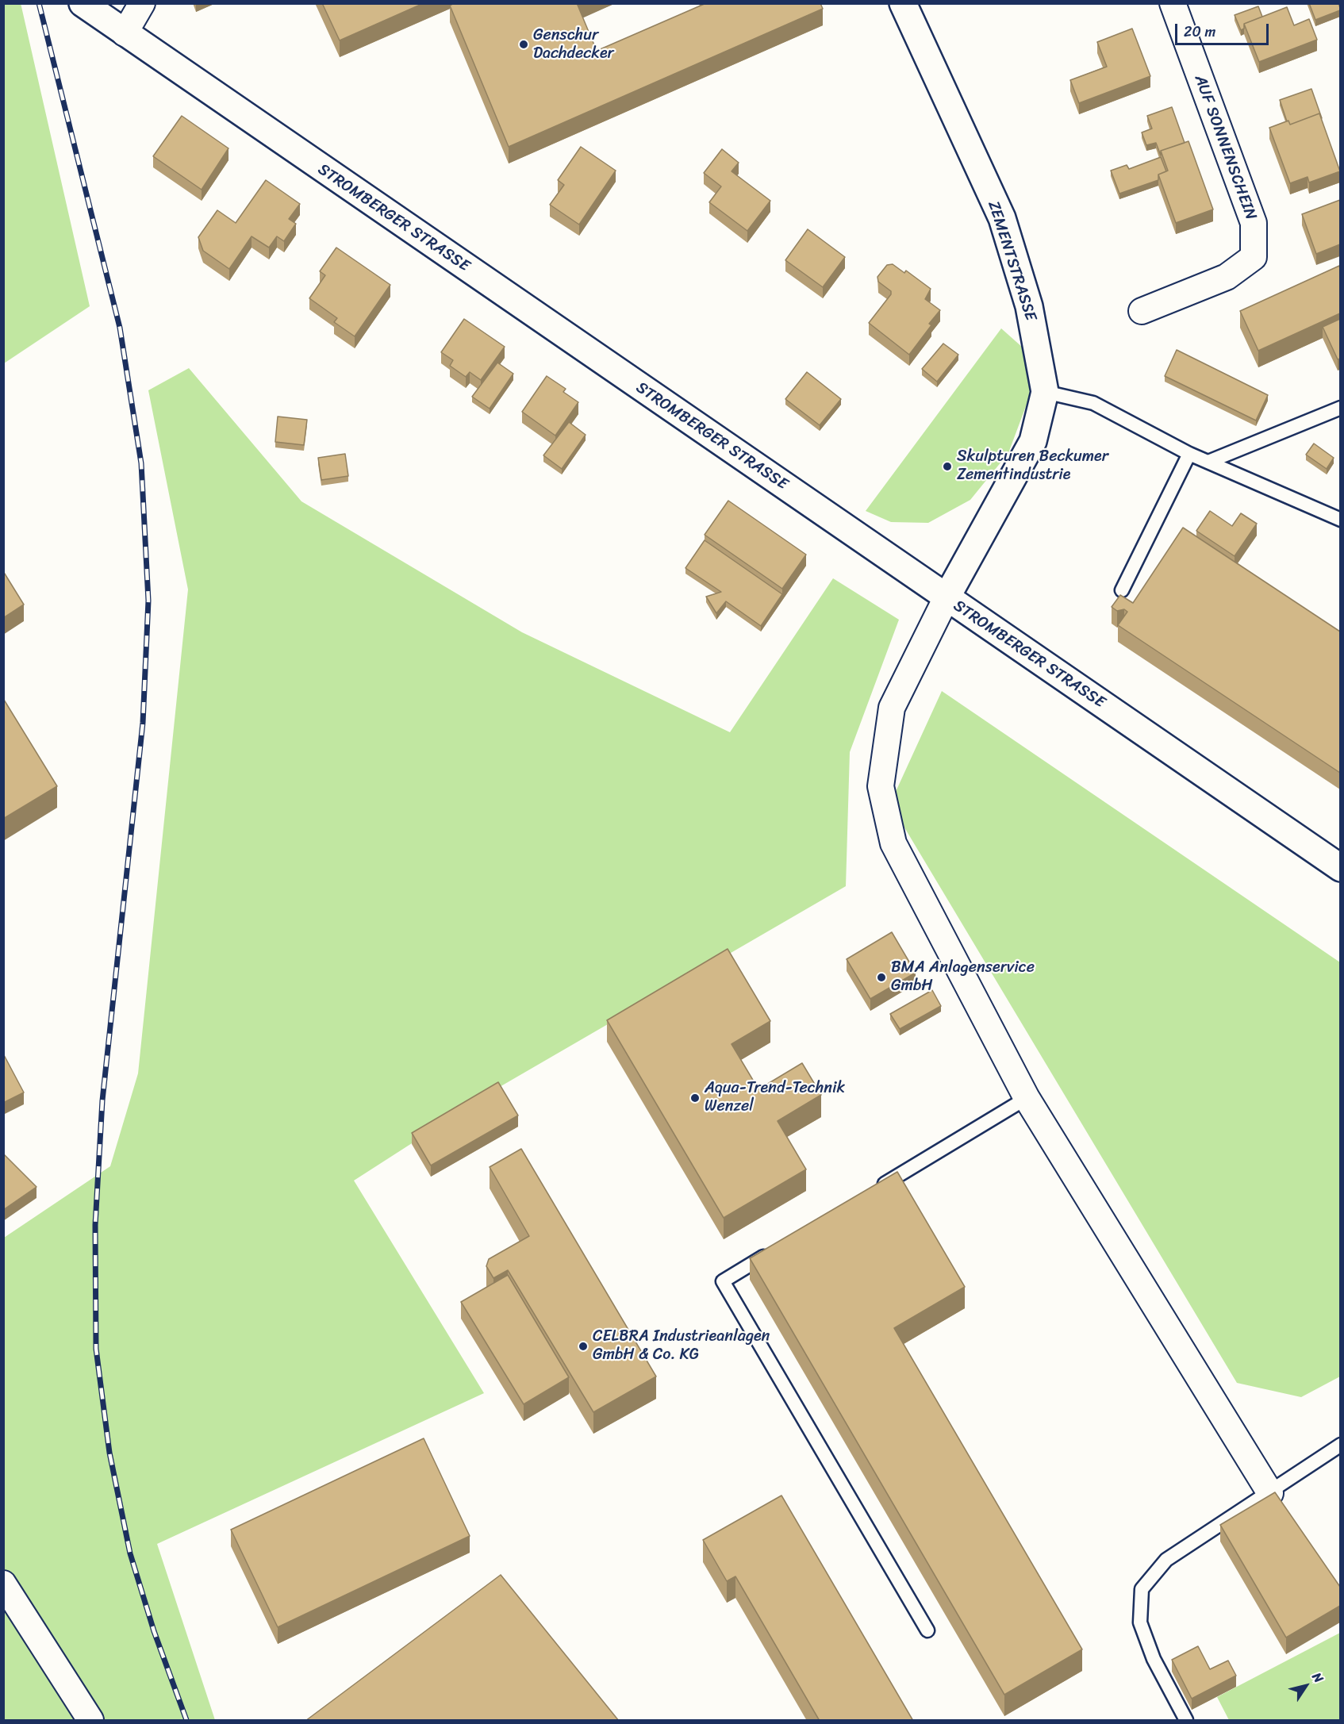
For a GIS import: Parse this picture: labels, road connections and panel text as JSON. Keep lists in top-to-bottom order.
{
  "streets": {
    "main road": ["STROMBERGER STRASSE", "ZEMENTSTRASSE"],
    "street": ["AUF SONNENSCHEIN"]
  },
  "crossings": [
    ["STROMBERGER STRASSE", "ZEMENTSTRASSE"]
  ],
  "places": [
    "Genschur Dachdecker",
    "Skulpturen Beckumer Zementindustrie",
    "BMA Anlagenservice GmbH",
    "Aqua-Trend-Technik Wenzel",
    "CELBRA Industrieanlagen GmbH & Co. KG"
  ],
  "scale_bar": "20 m",
  "north": "top right"
}
